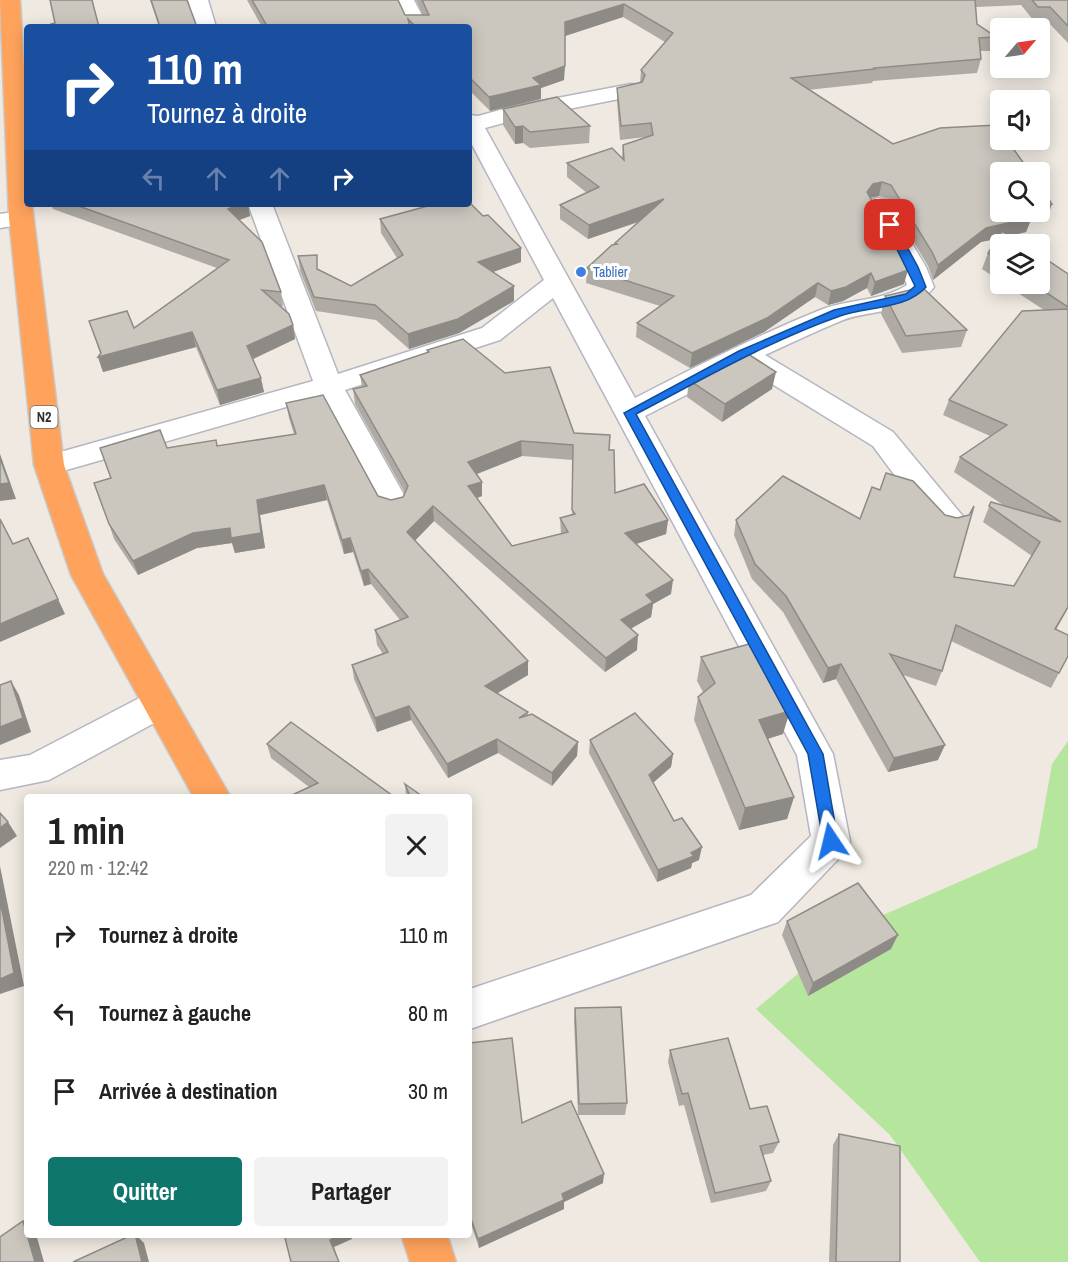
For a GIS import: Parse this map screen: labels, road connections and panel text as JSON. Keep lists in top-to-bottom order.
{
  "streets": {
    "highway": ["N2"]
  },
  "places": ["Tablier"],
  "north": "top right",
  "page": {
    "turn": ["110 m", "Tournez à droite"],
    "heading": ["1 min", "220 m · 12:42"],
    "list": [
      {
        "name": "Tournez à droite",
        "value": "110 m"
      },
      {
        "name": "Tournez à gauche",
        "value": "80 m"
      },
      {
        "name": "Arrivée à destination",
        "value": "30 m"
      }
    ],
    "buttons": ["Quitter", "Partager"]
  }
}
